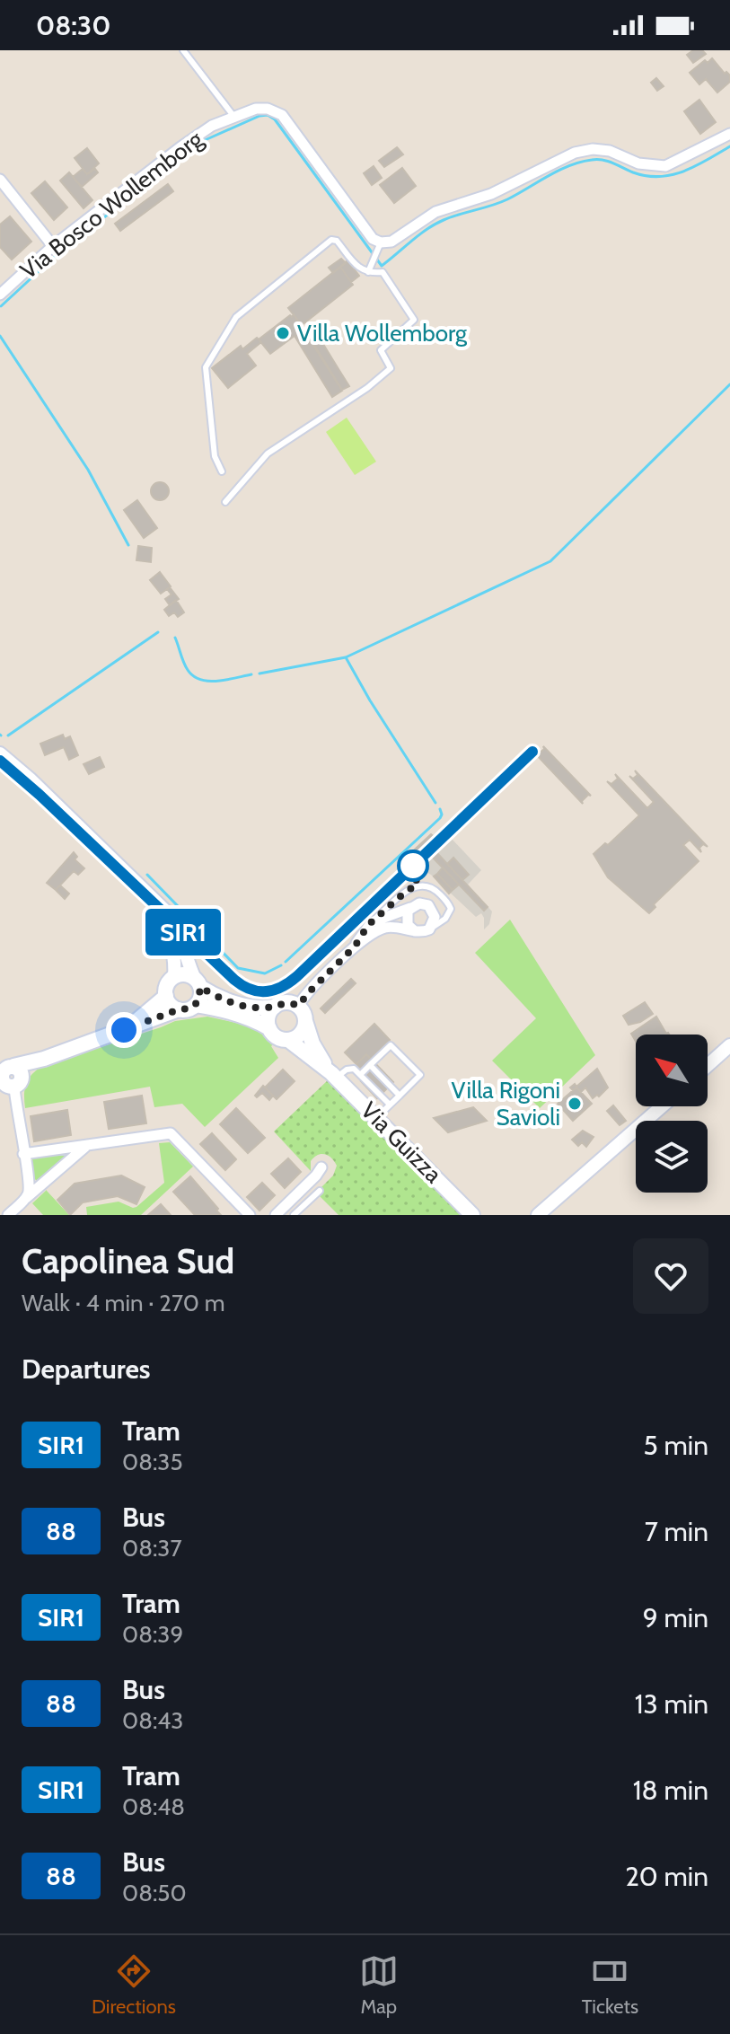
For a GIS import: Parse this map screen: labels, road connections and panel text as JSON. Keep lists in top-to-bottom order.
{
  "streets": {
    "main road": ["Via Guizza"],
    "street": ["Via Bosco Wollemborg"]
  },
  "places": ["Villa Wollemborg", "Villa Rigoni Savioli"],
  "lines": ["tram line SIR1"],
  "north": "top left",
  "page": {
    "status": "08:30",
    "on_map": "SIR1",
    "heading": [
      ["Capolinea Sud", "Walk · 4 min · 270 m"],
      "Departures"
    ],
    "list": [
      {
        "mark": "SIR1",
        "name": "Tram",
        "note": "08:35",
        "value": "5 min"
      },
      {
        "mark": "88",
        "name": "Bus",
        "note": "08:37",
        "value": "7 min"
      },
      {
        "mark": "SIR1",
        "name": "Tram",
        "note": "08:39",
        "value": "9 min"
      },
      {
        "mark": "88",
        "name": "Bus",
        "note": "08:43",
        "value": "13 min"
      },
      {
        "mark": "SIR1",
        "name": "Tram",
        "note": "08:48",
        "value": "18 min"
      },
      {
        "mark": "88",
        "name": "Bus",
        "note": "08:50",
        "value": "20 min"
      }
    ],
    "tabs": ["Directions", "Map", "Tickets"]
  }
}
